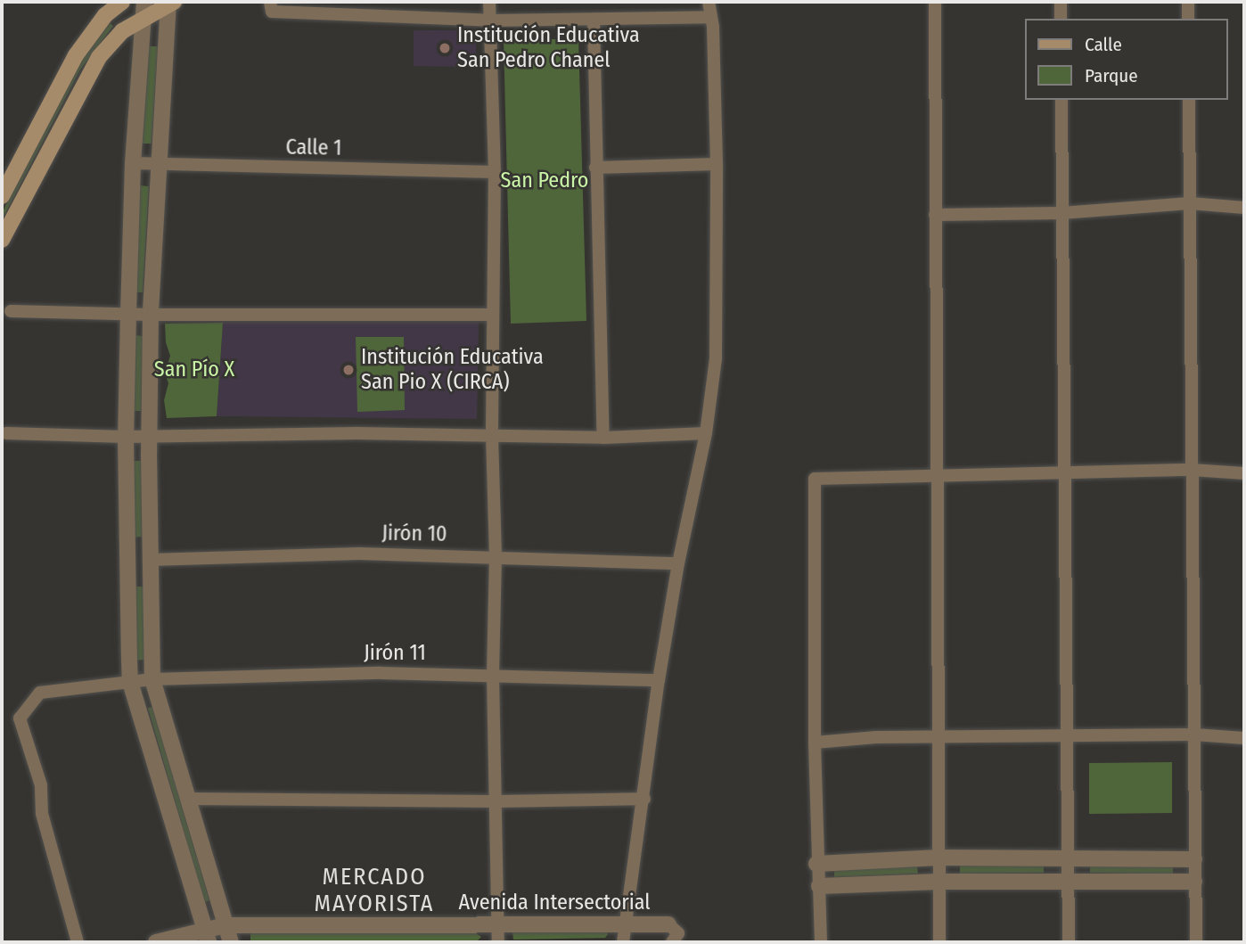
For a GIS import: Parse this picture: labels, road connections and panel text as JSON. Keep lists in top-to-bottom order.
{
  "streets": {
    "street": [
      "Calle 1",
      "Jirón 10",
      "Jirón 11",
      "Avenida Intersectorial"
    ]
  },
  "districts": ["MERCADO MAYORISTA"],
  "parks": ["San Pedro", "San Pío X"],
  "places": ["Institución Educativa San Pedro Chanel", "Institución Educativa San Pio X (CIRCA)"],
  "legend": ["Calle", "Parque"]
}
